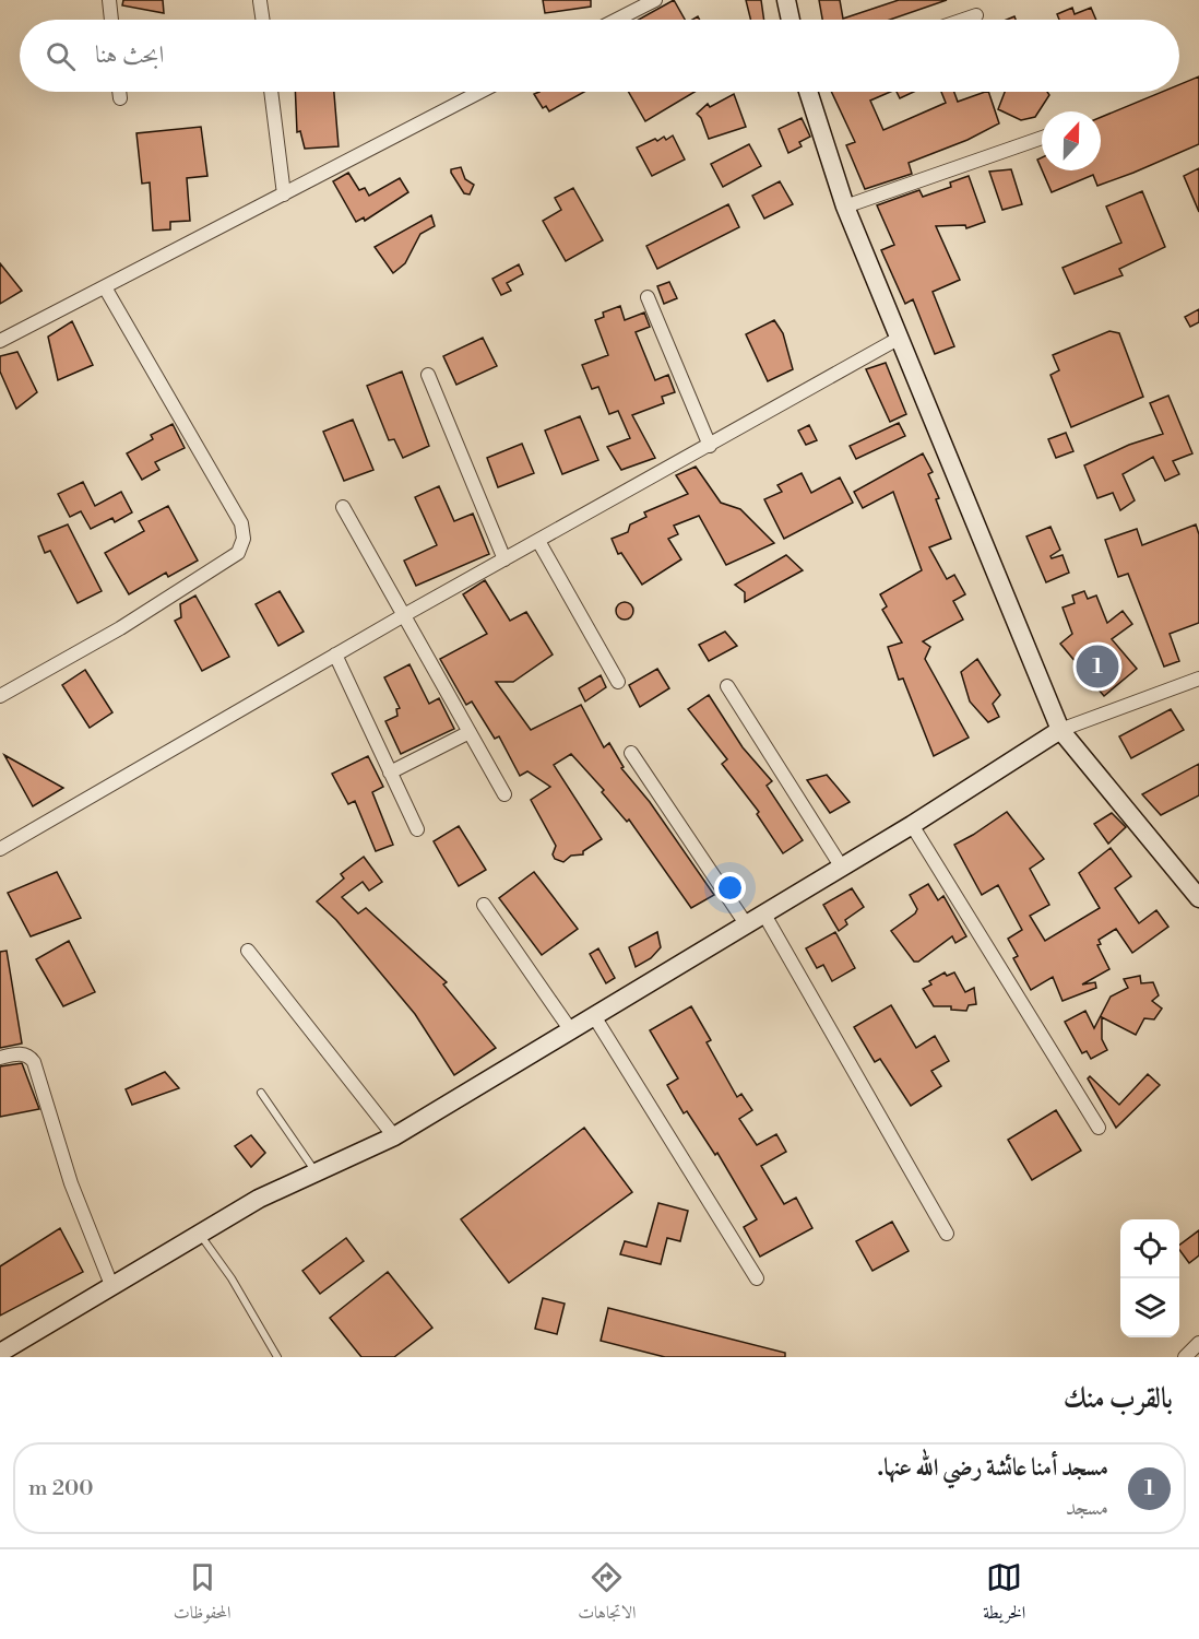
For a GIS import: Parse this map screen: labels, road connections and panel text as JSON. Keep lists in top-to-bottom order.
{
  "north": "top",
  "page": {
    "search": "ابحث هنا",
    "pins": "1",
    "heading": "بالقرب منك",
    "list": [
      {
        "mark": "1",
        "name": "مسجد أمنا عائشة رضي الله عنها.",
        "note": "مسجد",
        "value": "200 m"
      }
    ],
    "nav": ["الخريطة", "الاتجاهات", "المحفوظات"]
  }
}
